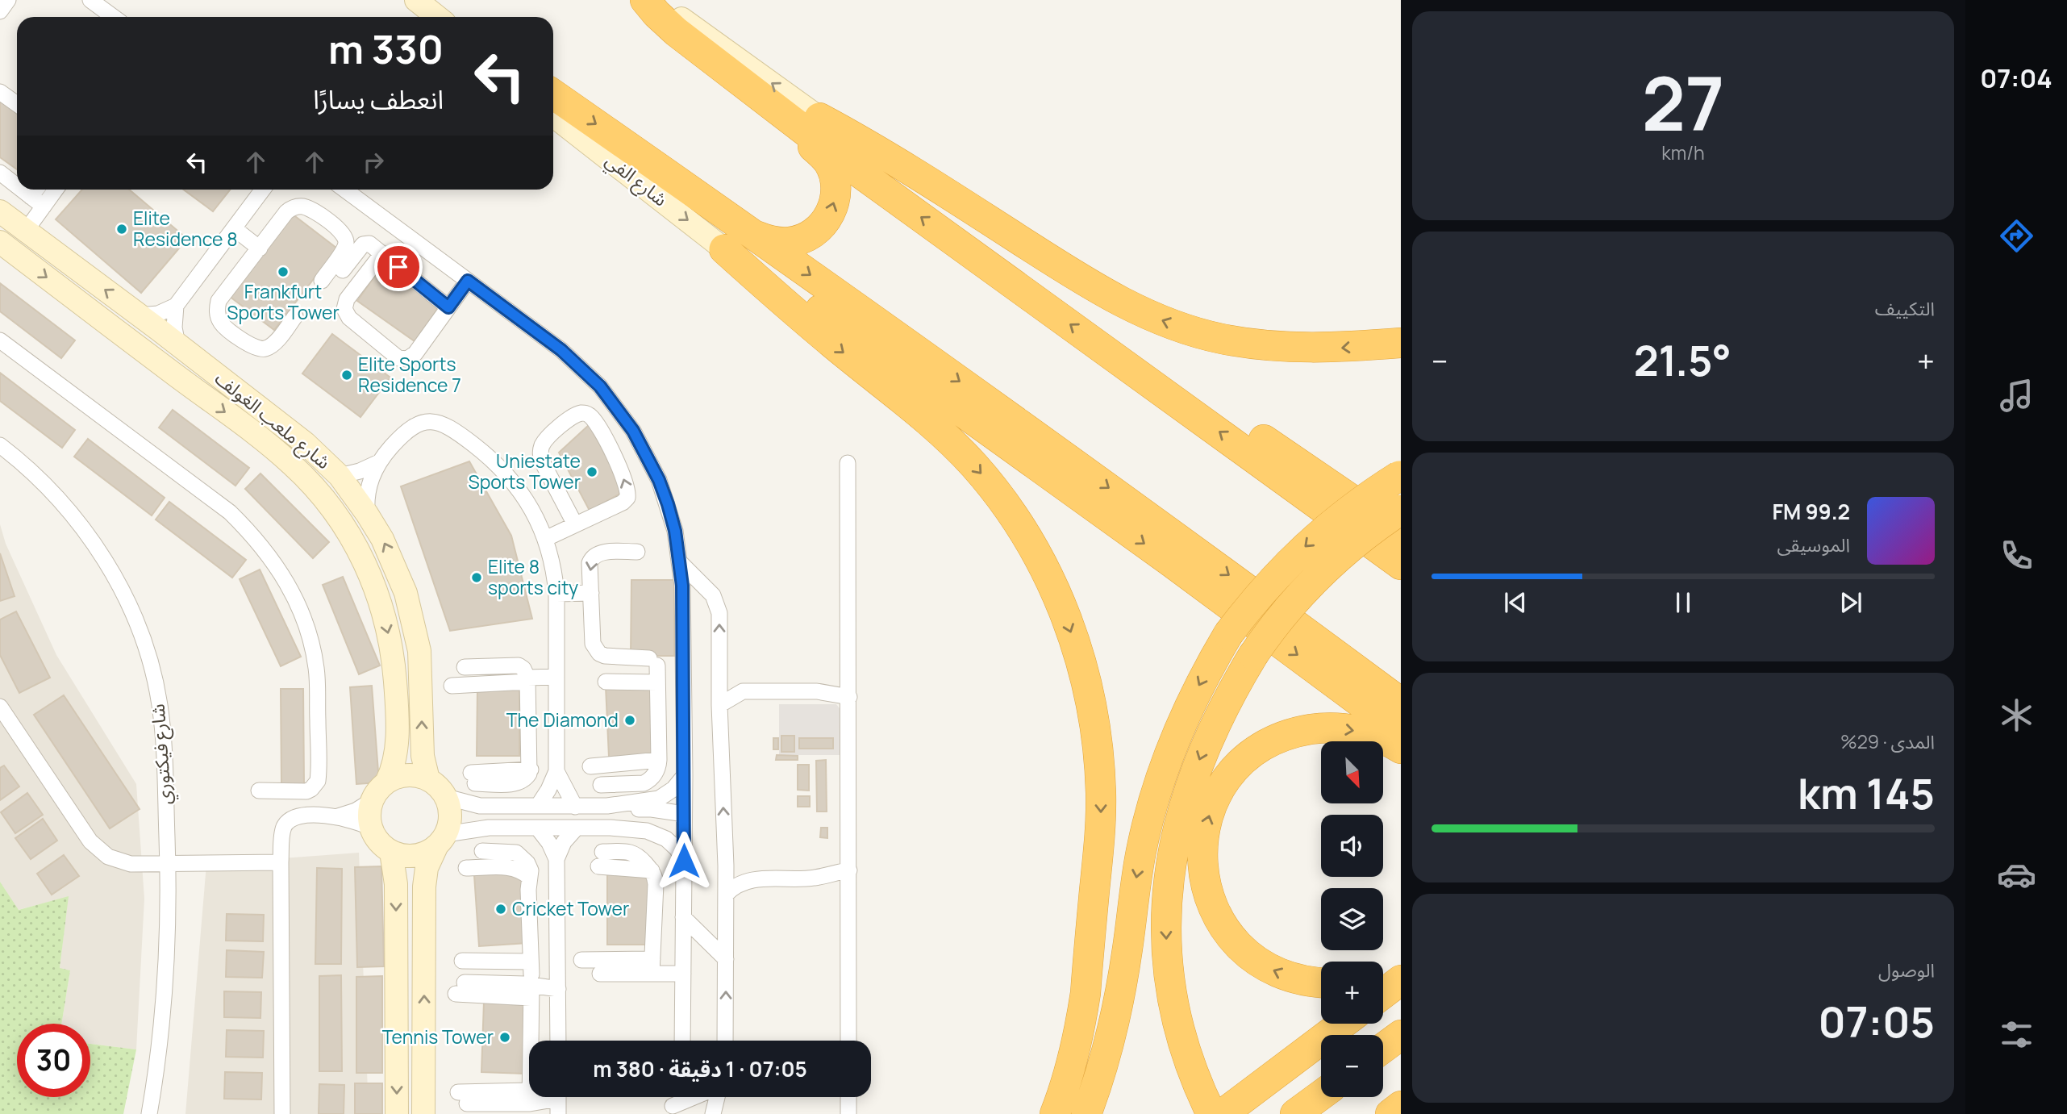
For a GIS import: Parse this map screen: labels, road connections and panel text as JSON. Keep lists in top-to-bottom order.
{
  "streets": {
    "street": ["شارع الفي", "شارع ملعب الغولف", "شارع فيكتوري"]
  },
  "places": [
    "Elite Residence 8",
    "Frankfurt Sports Tower",
    "Elite Sports Residence 7",
    "Uniestate Sports Tower",
    "Elite 8 sports city",
    "The Diamond",
    "Cricket Tower",
    "Tennis Tower"
  ],
  "north": "bottom right",
  "page": {
    "tabs": "07:04",
    "tile": [
      ["27", "km/h"],
      "التكييف",
      ["المدى · 29%", "145 km"],
      ["الوصول", "07:05"]
    ],
    "turn": ["330 m", "انعطف يسارًا"],
    "heat": ["−", "21.5°", "+"],
    "song": ["99.2 FM", "الموسيقى"],
    "map_buttons": ["+", "−"],
    "limit": "30",
    "trip": "07:05 · 1 دقيقة · 380 m"
  }
}
